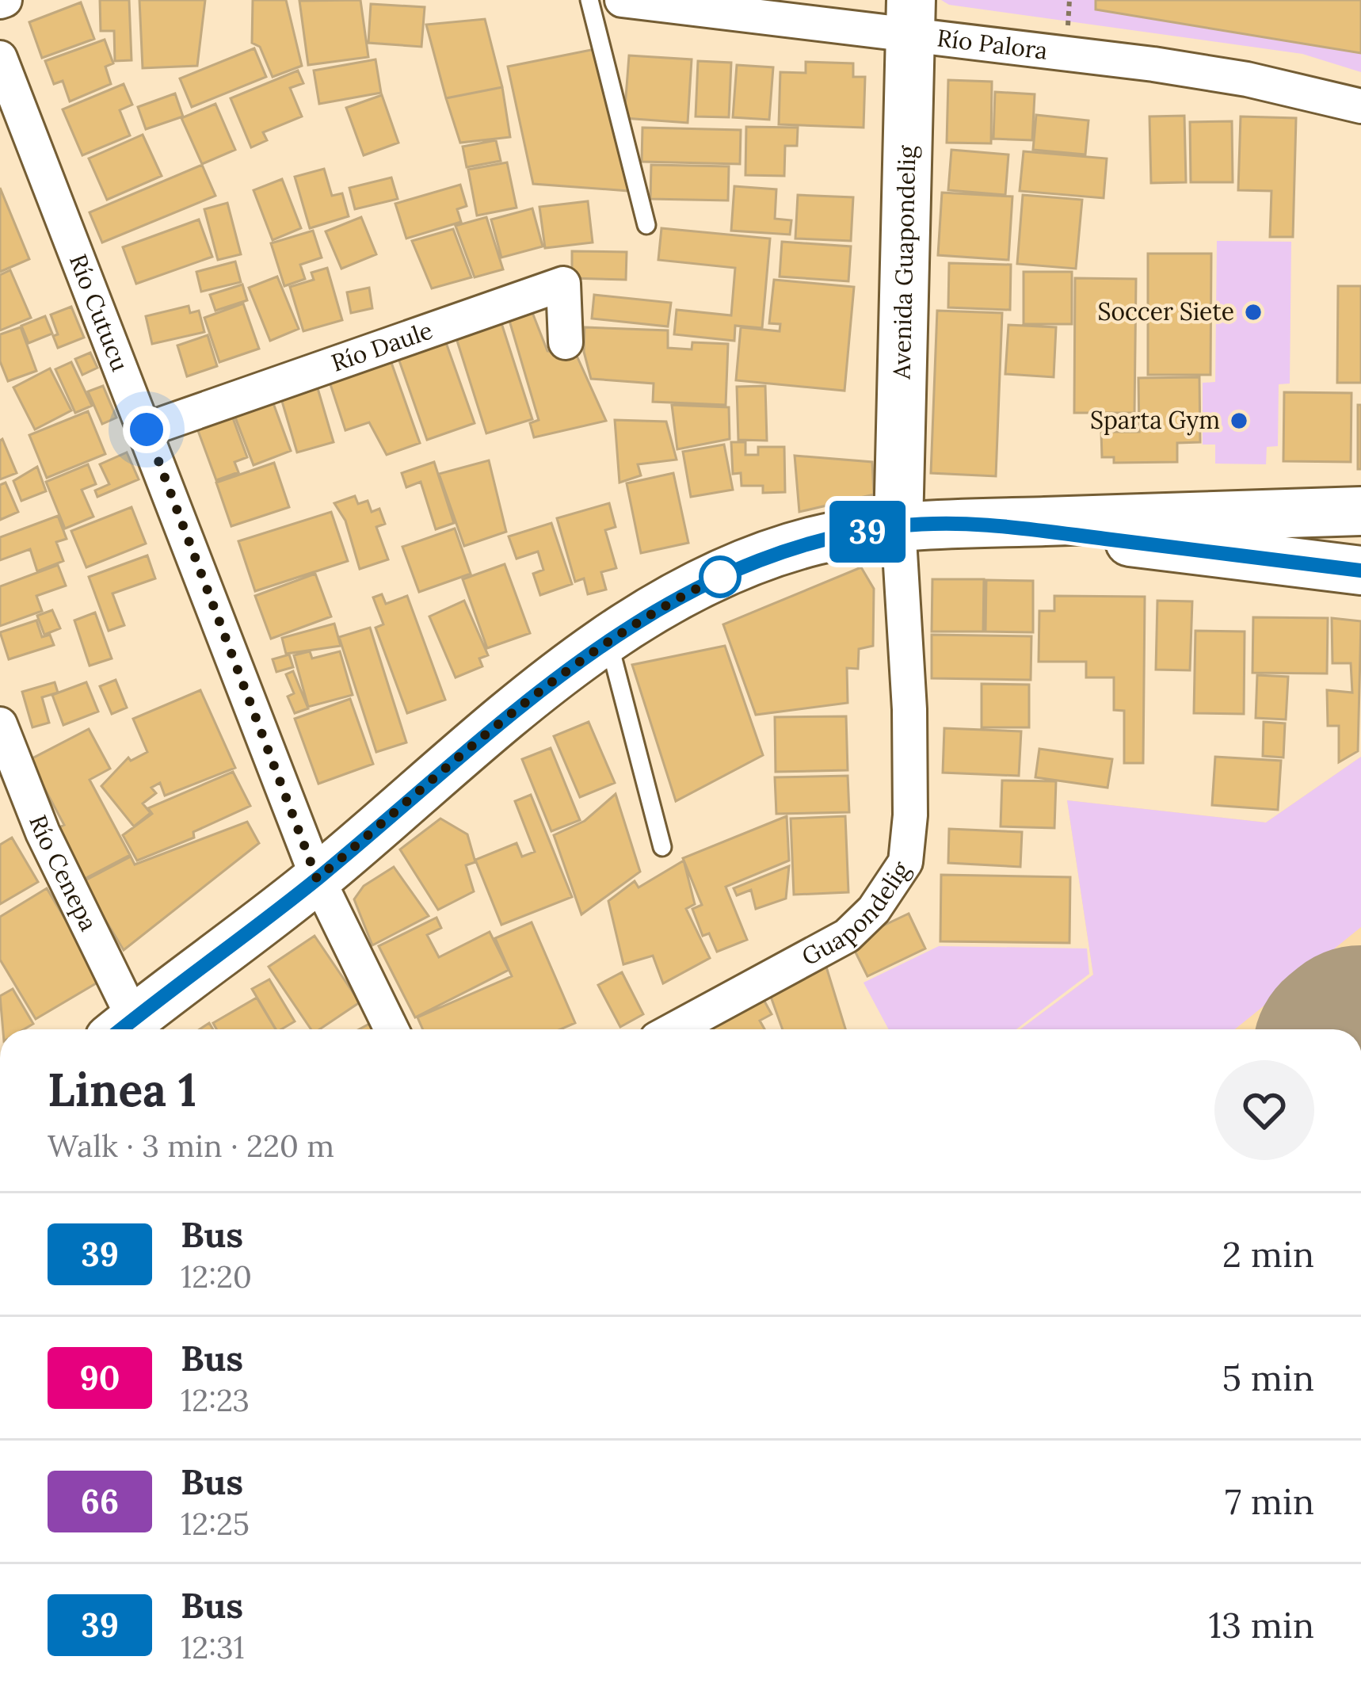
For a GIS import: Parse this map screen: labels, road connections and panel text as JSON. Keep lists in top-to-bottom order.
{
  "streets": {
    "main road": ["Avenida Guapondelig"],
    "street": [
      "Río Palora",
      "Río Cutucu",
      "Río Daule",
      "Río Cenepa",
      "Guapondelig"
    ]
  },
  "crossings": [
    ["Río Palora", "Avenida Guapondelig"],
    ["Avenida Guapondelig", "Guapondelig"],
    ["Río Cutucu", "Río Daule"]
  ],
  "places": ["Soccer Siete", "Sparta Gym"],
  "lines": ["bus line 39"],
  "page": {
    "on_map": "39",
    "heading": ["Linea 1", "Walk · 3 min · 220 m"],
    "list": [
      {
        "mark": "39",
        "name": "Bus",
        "note": "12:20",
        "value": "2 min"
      },
      {
        "mark": "90",
        "name": "Bus",
        "note": "12:23",
        "value": "5 min"
      },
      {
        "mark": "66",
        "name": "Bus",
        "note": "12:25",
        "value": "7 min"
      },
      {
        "mark": "39",
        "name": "Bus",
        "note": "12:31",
        "value": "13 min"
      }
    ]
  }
}
